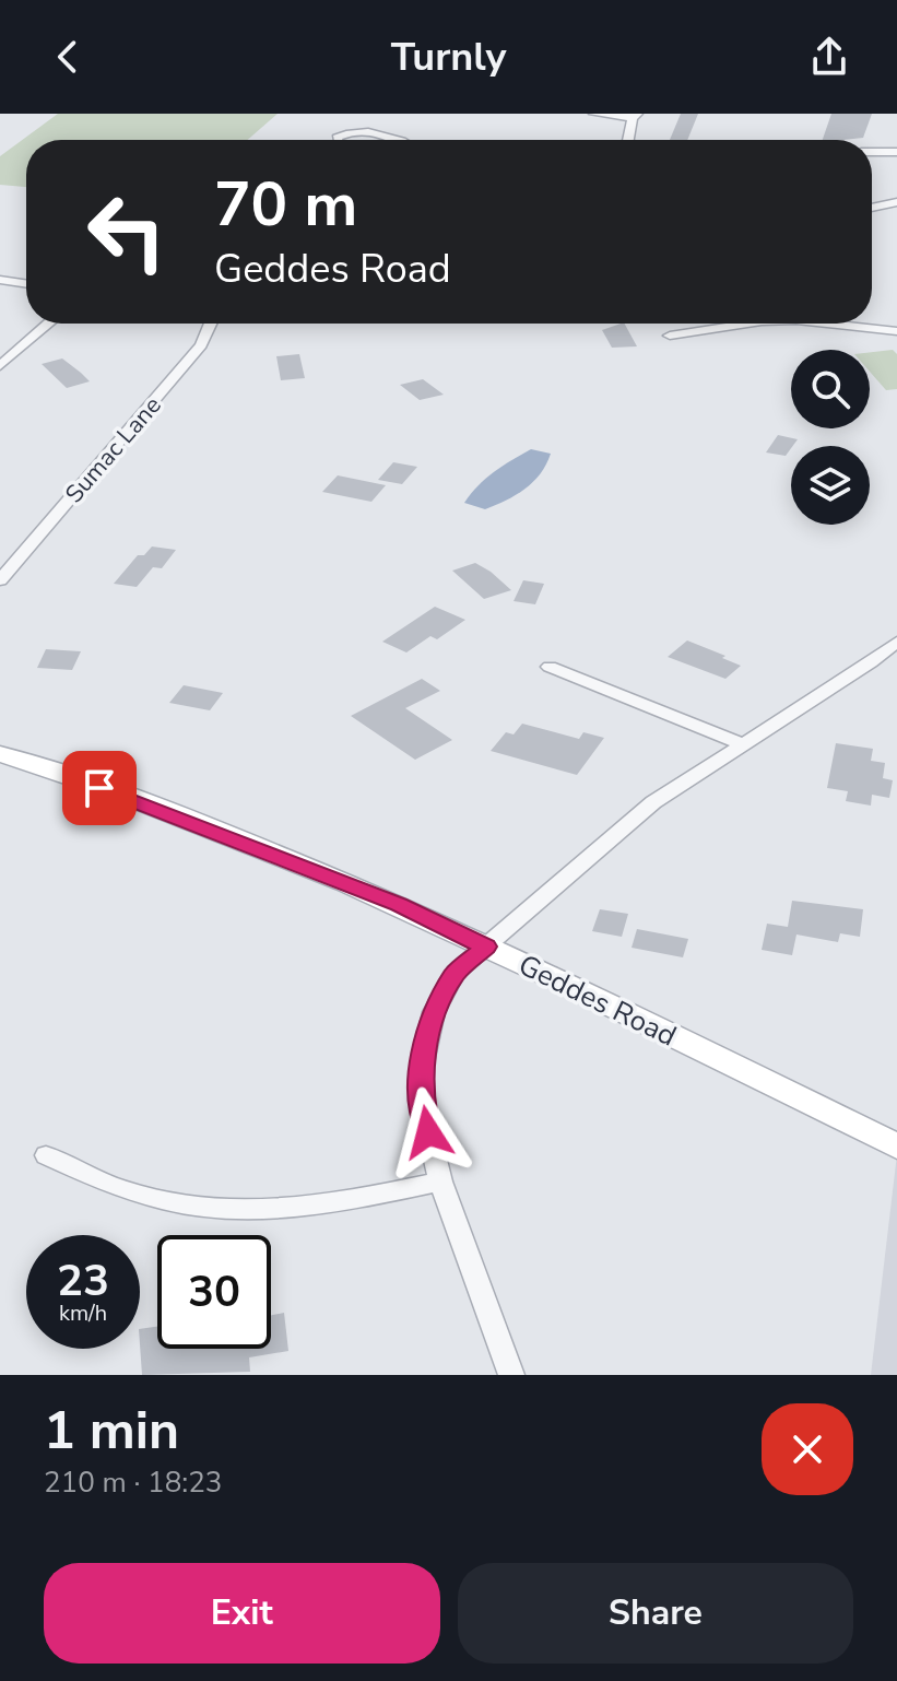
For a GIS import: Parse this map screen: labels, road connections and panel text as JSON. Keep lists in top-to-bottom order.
{
  "streets": {
    "main road": ["Geddes Road"],
    "street": ["Sumac Lane"]
  },
  "page": {
    "header": "Turnly",
    "turn": ["70 m", "Geddes Road"],
    "speed": "23 km/h",
    "limit": "30",
    "heading": ["1 min", "210 m · 18:23"],
    "buttons": ["Exit", "Share"]
  }
}
